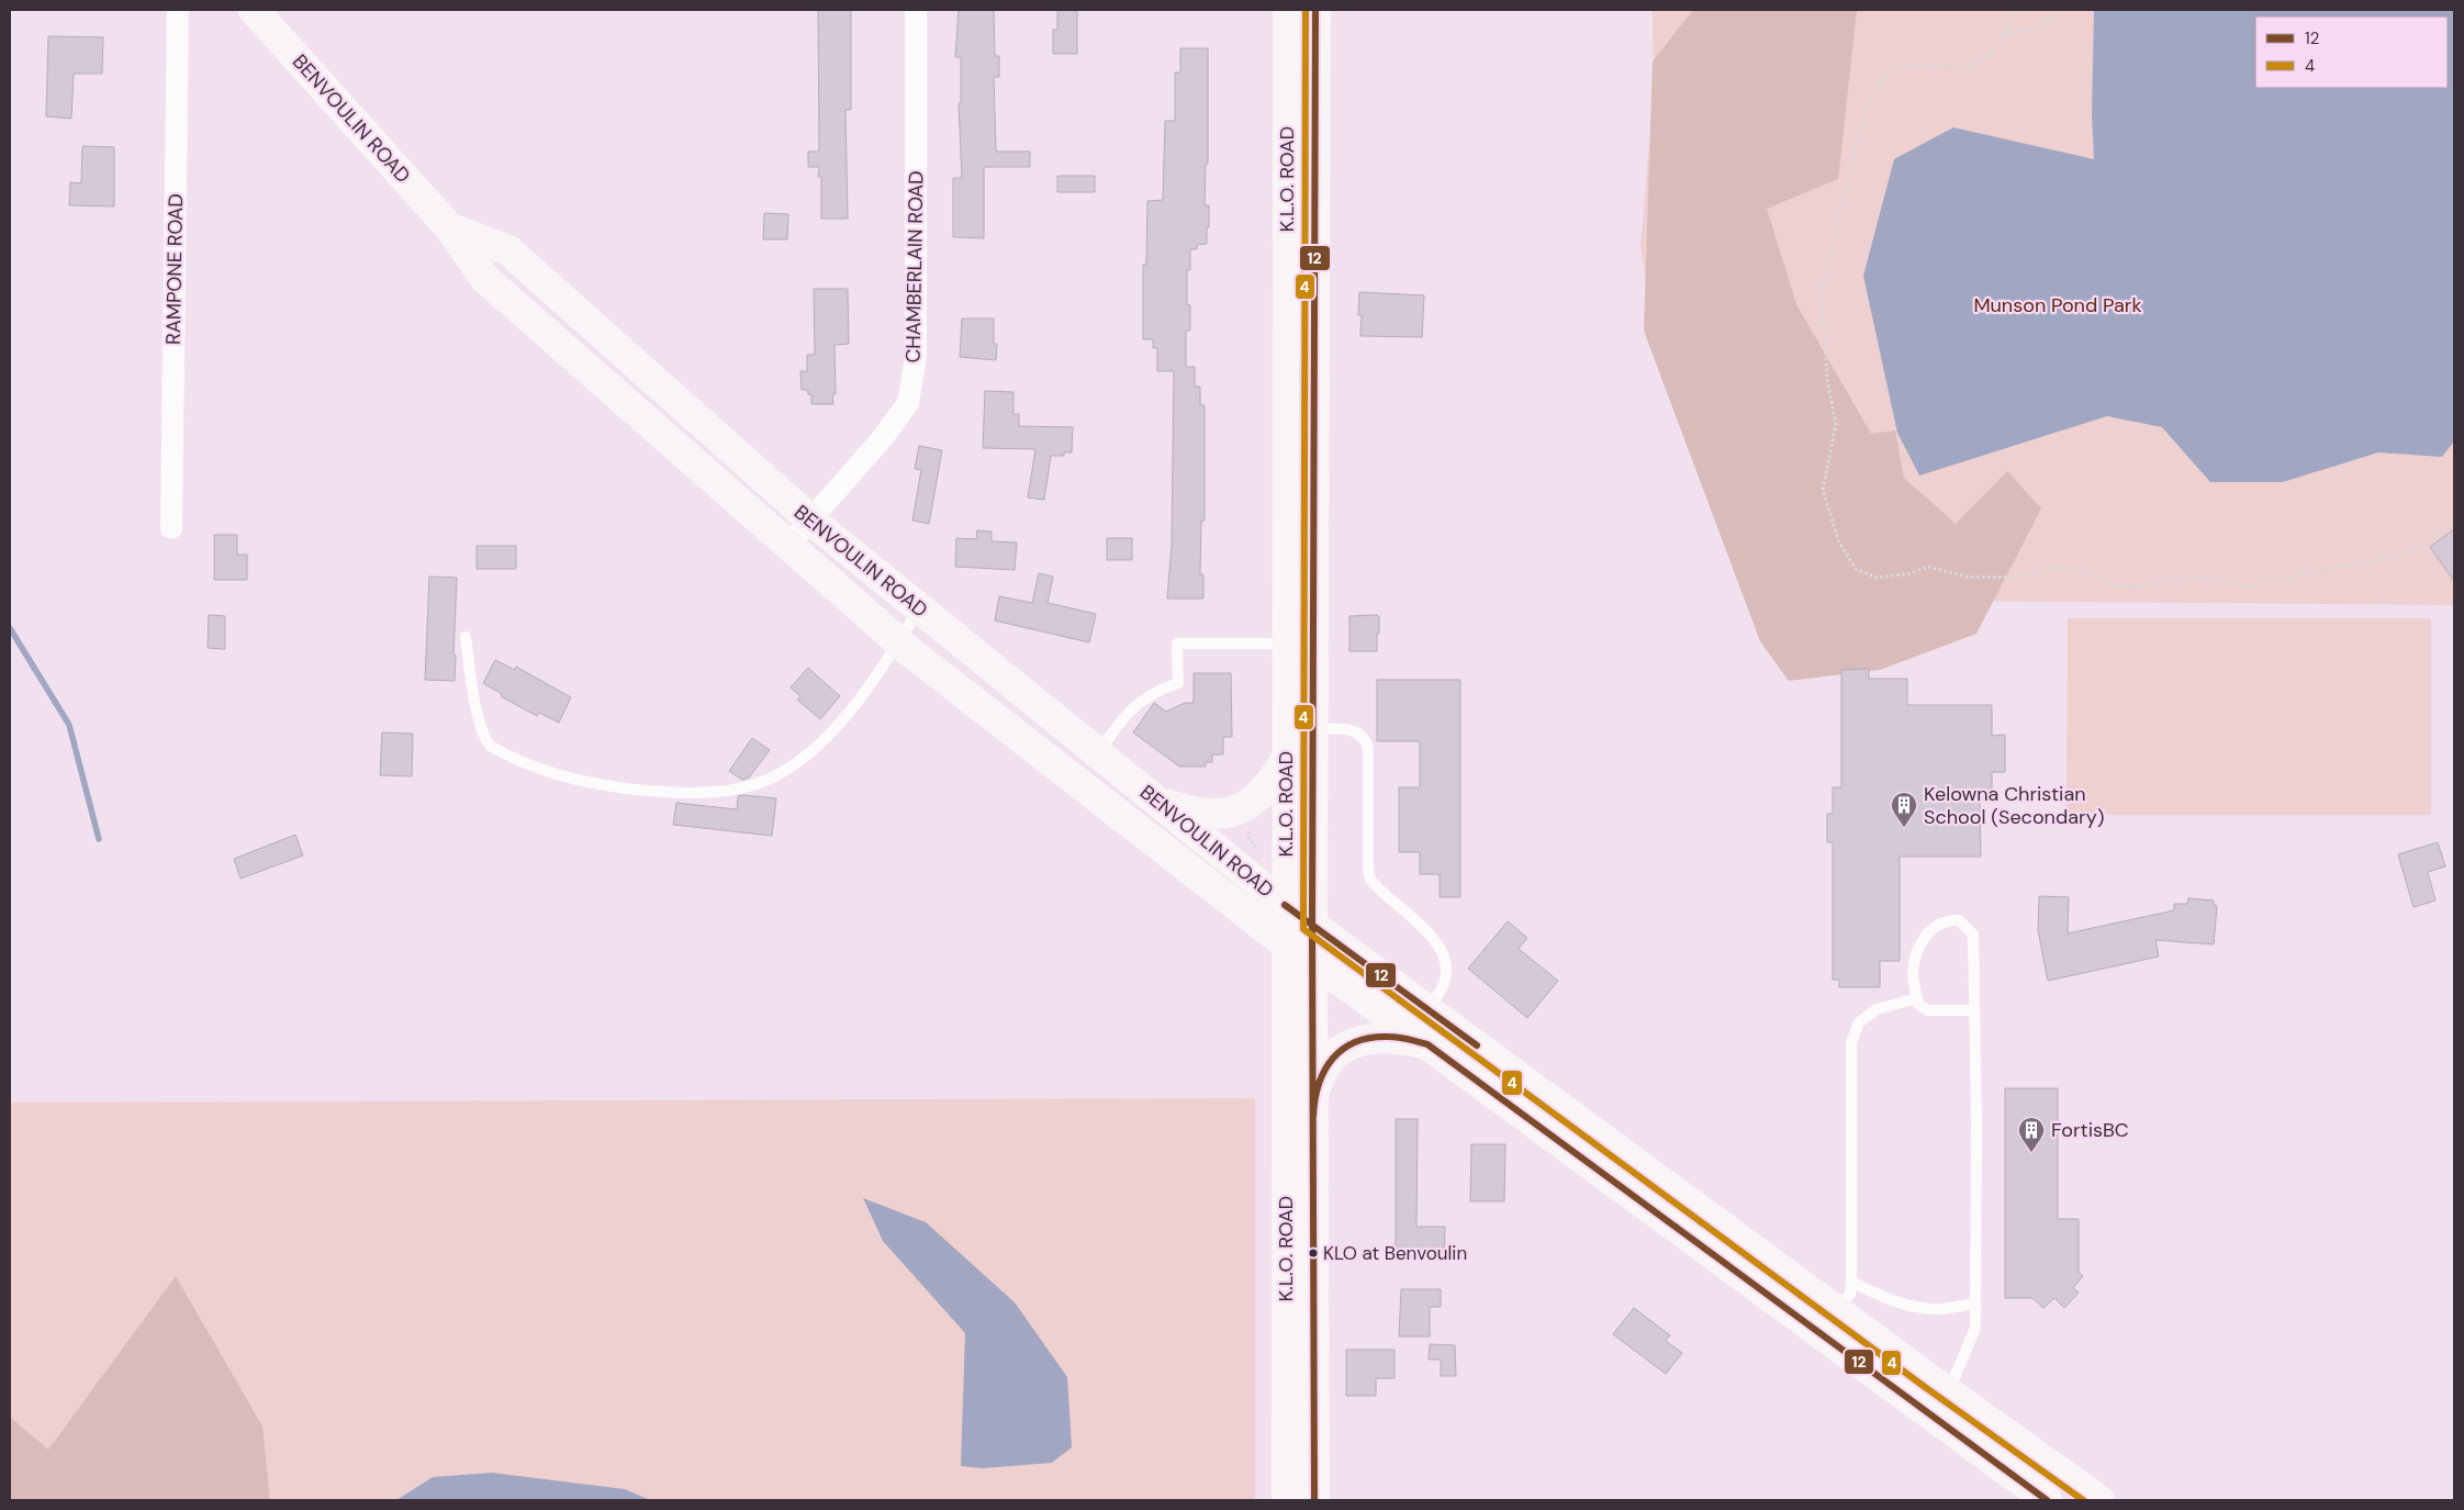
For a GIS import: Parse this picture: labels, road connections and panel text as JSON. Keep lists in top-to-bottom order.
{
  "streets": {
    "main road": ["BENVOULIN ROAD", "K.L.O. ROAD"],
    "street": ["CHAMBERLAIN ROAD", "RAMPONE ROAD"]
  },
  "crossings": [
    ["BENVOULIN ROAD", "K.L.O. ROAD"],
    ["BENVOULIN ROAD", "CHAMBERLAIN ROAD"]
  ],
  "parks": ["Munson Pond Park"],
  "places": {
    "building": ["Kelowna Christian School (Secondary)", "FortisBC"],
    "other": ["KLO at Benvoulin"]
  },
  "lines": ["transit line 12", "transit line 4"],
  "legend": ["12", "4"]
}
